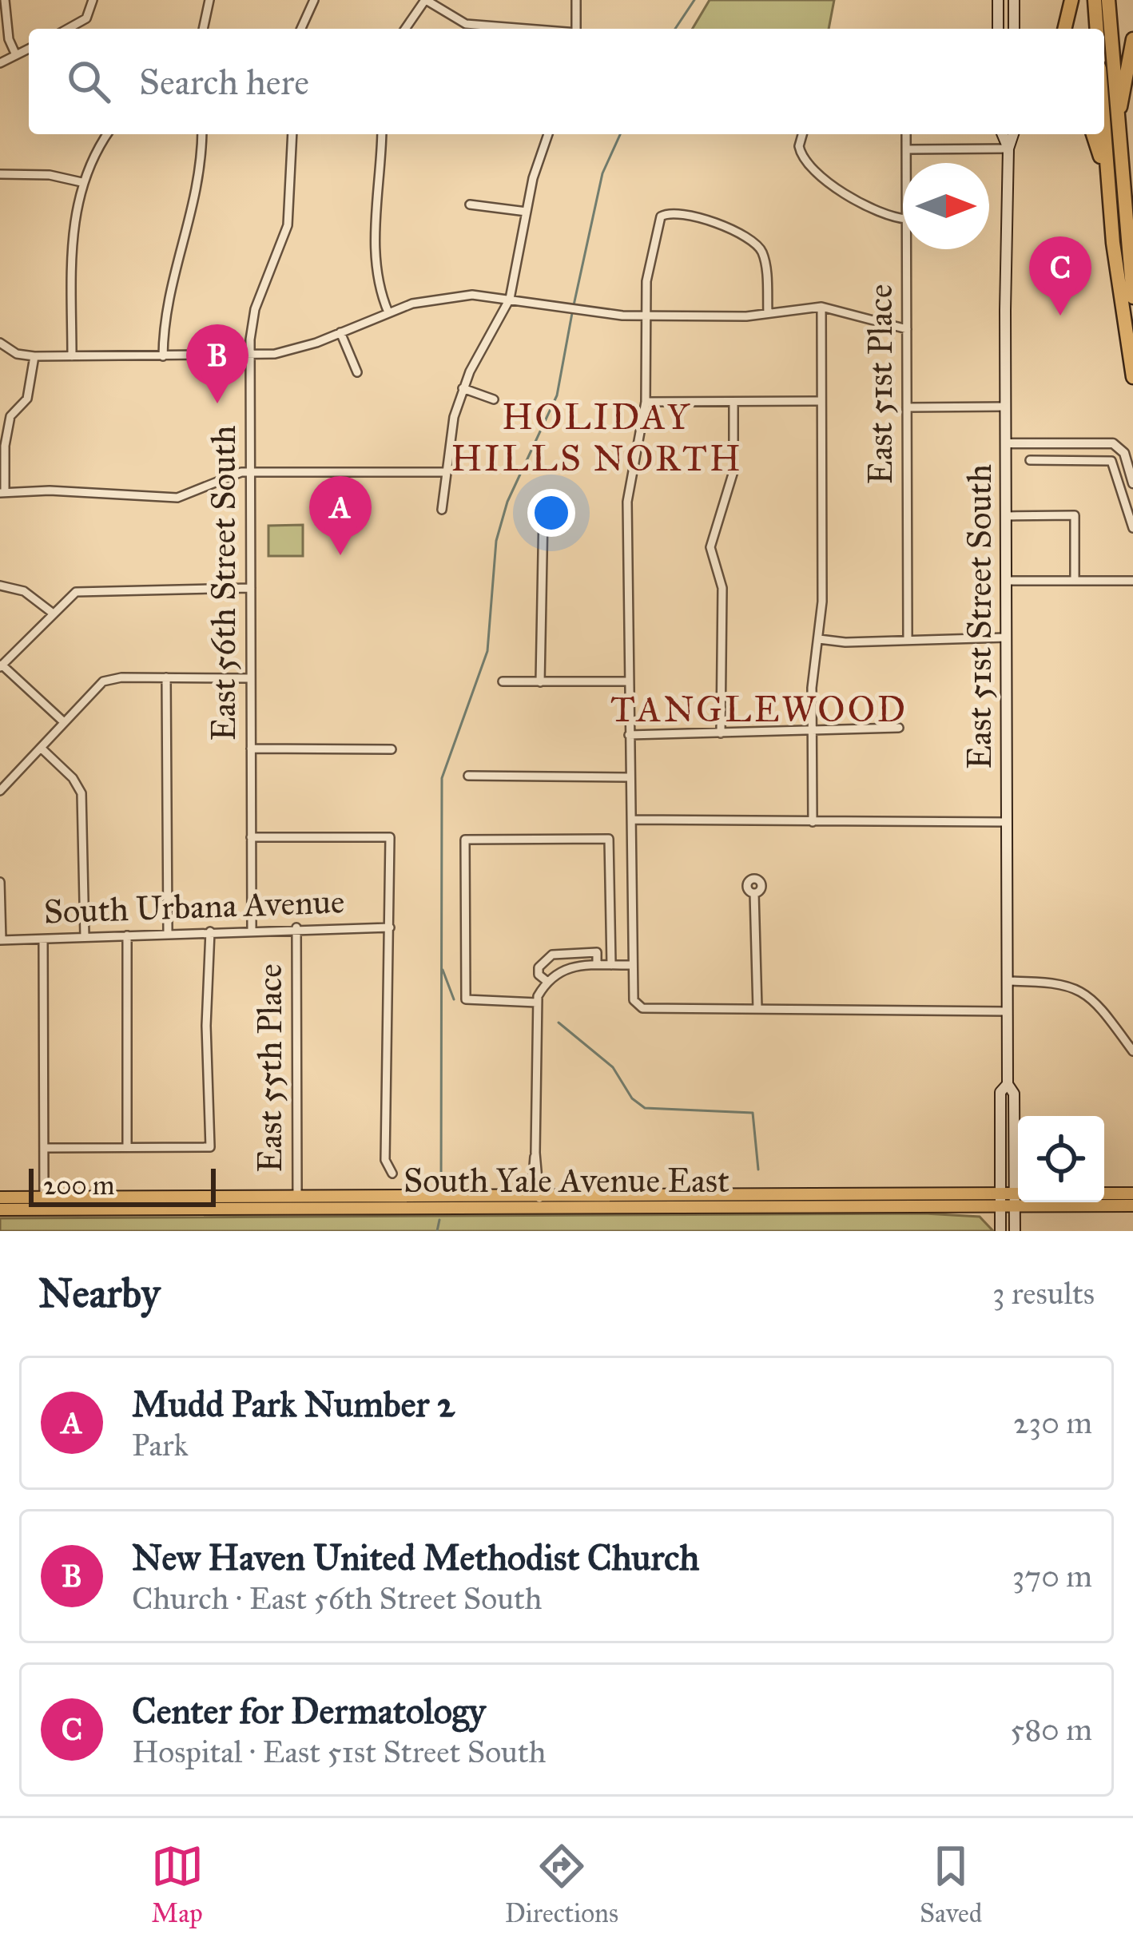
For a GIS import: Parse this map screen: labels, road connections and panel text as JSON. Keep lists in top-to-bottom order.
{
  "streets": {
    "main road": ["East 51st Street South", "South Yale Avenue East"],
    "street": [
      "East 51st Place",
      "East 56th Street South",
      "South Urbana Avenue",
      "East 55th Place"
    ]
  },
  "crossings": [
    ["East 56th Street South", "South Urbana Avenue"],
    ["East 51st Street South", "South Yale Avenue East"],
    ["South Urbana Avenue", "East 55th Place"],
    ["East 55th Place", "South Yale Avenue East"]
  ],
  "districts": ["HOLIDAY HILLS NORTH", "TANGLEWOOD"],
  "scale_bar": "200 m",
  "north": "right",
  "page": {
    "search": "Search here",
    "pins": ["C", "B", "A"],
    "scale": "200 m",
    "heading": ["Nearby", "3 results"],
    "list": [
      {
        "mark": "A",
        "name": "Mudd Park Number 2",
        "note": "Park",
        "value": "230 m"
      },
      {
        "mark": "B",
        "name": "New Haven United Methodist Church",
        "note": "Church · East 56th Street South",
        "value": "370 m"
      },
      {
        "mark": "C",
        "name": "Center for Dermatology",
        "note": "Hospital · East 51st Street South",
        "value": "580 m"
      }
    ],
    "nav": ["Map", "Directions", "Saved"]
  }
}
